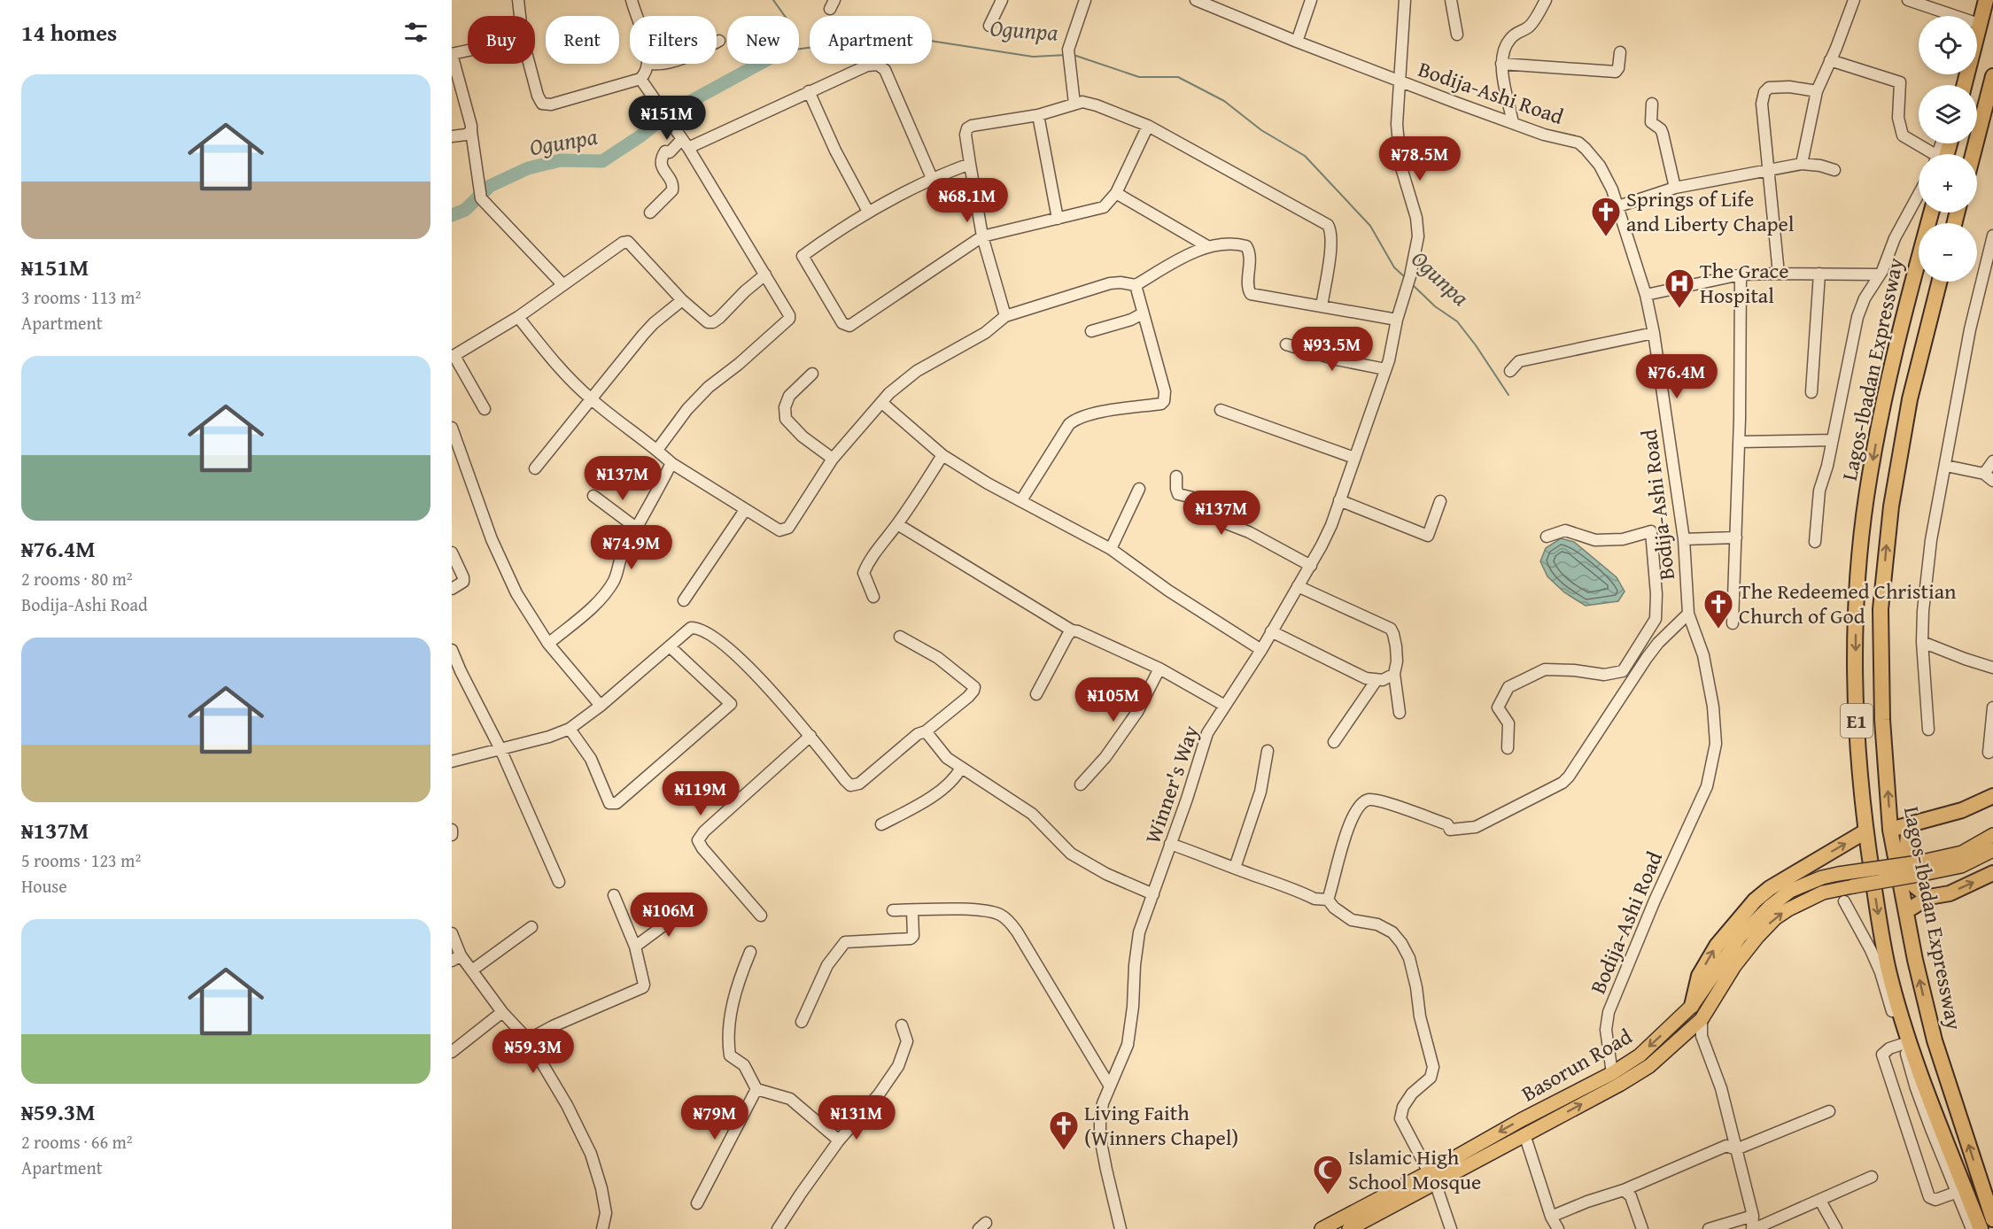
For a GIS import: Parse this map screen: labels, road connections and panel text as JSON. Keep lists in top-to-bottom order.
{
  "streets": {
    "highway": ["Lagos-Ibadan Expressway", "E1"],
    "main road": ["Basorun Road"],
    "street": ["Bodija-Ashi Road", "Winner's Way"]
  },
  "crossings": [
    ["Bodija-Ashi Road", "Winner's Way"],
    ["Bodija-Ashi Road", "Basorun Road"]
  ],
  "water": ["Ogunpa"],
  "places": {
    "church": ["Springs of Life and Liberty Chapel", "The Redeemed Christian Church of God", "Living Faith (Winners Chapel)"],
    "hospital": ["The Grace Hospital"],
    "mosque": ["Islamic High School Mosque"]
  },
  "page": {
    "heading": "14 homes",
    "map_buttons": ["+", "−"],
    "chip": [
      "Buy",
      "Rent",
      "Filters",
      "New",
      "Apartment"
    ],
    "list": [
      {
        "name": "₦151M",
        "note": "3 rooms · 113 m² · Apartment"
      },
      {
        "name": "₦76.4M",
        "note": "2 rooms · 80 m² · Bodija-Ashi Road"
      },
      {
        "name": "₦137M",
        "note": "5 rooms · 123 m² · House"
      },
      {
        "name": "₦59.3M",
        "note": "2 rooms · 66 m² · Apartment"
      }
    ],
    "price": [
      "₦151M",
      "₦78.5M",
      "₦68.1M",
      "₦93.5M",
      "₦76.4M",
      "₦137M",
      "₦137M",
      "₦74.9M",
      "₦105M",
      "₦119M",
      "₦106M",
      "₦59.3M",
      "₦79M",
      "₦131M"
    ]
  }
}
